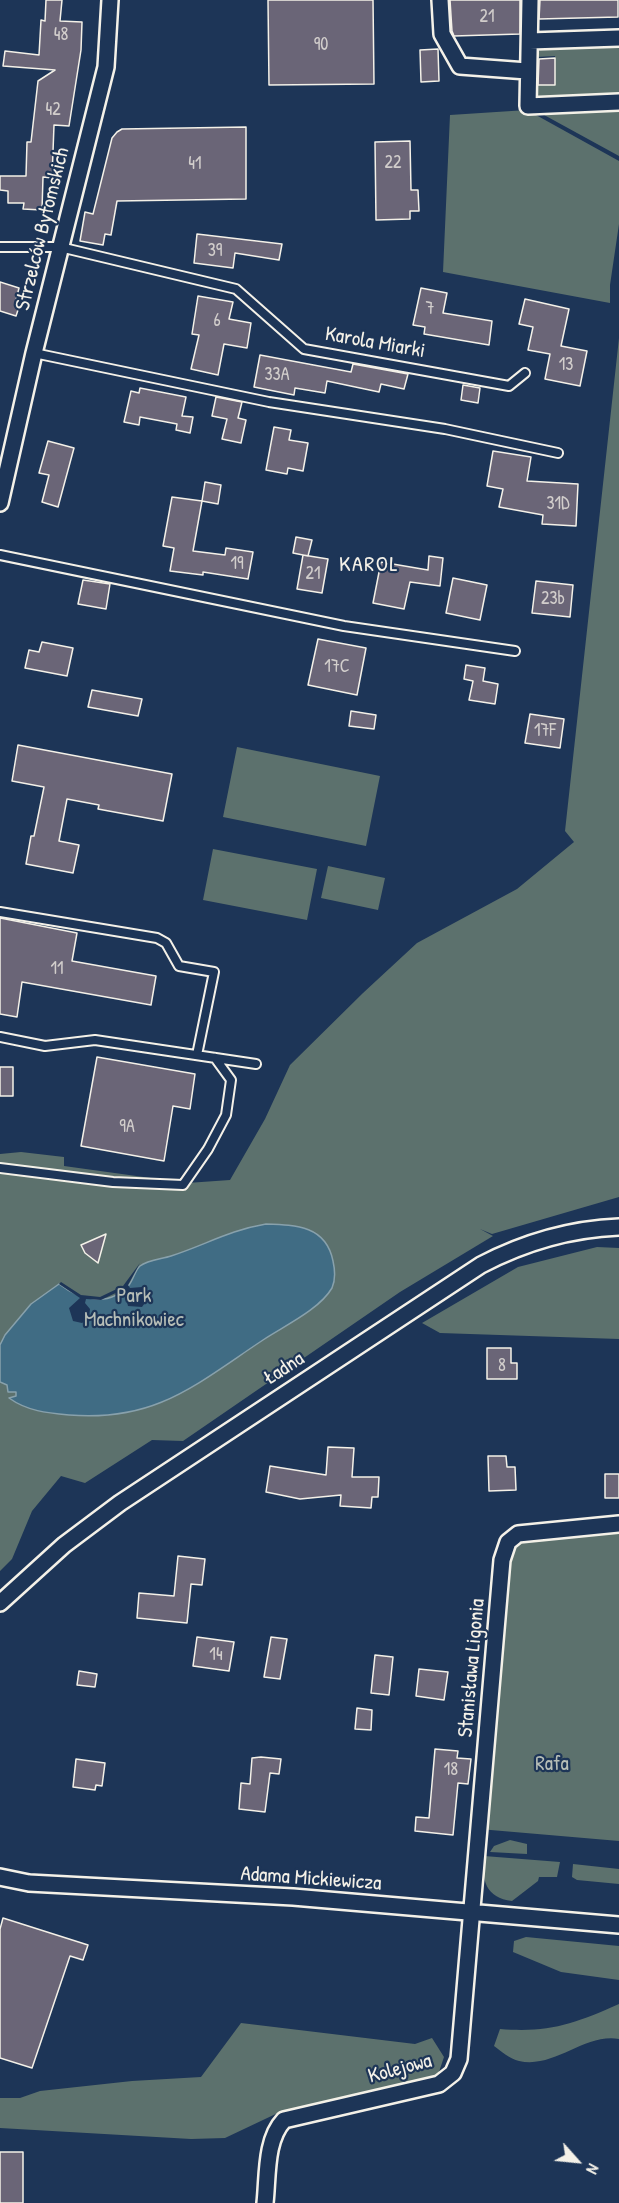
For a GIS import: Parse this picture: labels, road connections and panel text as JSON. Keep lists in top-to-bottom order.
{
  "streets": {
    "street": [
      "Strzelców Bytomskich",
      "Ładna",
      "Stanisława Ligonia",
      "Adama Mickiewicza",
      "Kolejowa"
    ],
    "lane": ["Karola Miarki"]
  },
  "crossings": [
    ["Strzelców Bytomskich", "Karola Miarki"],
    ["Stanisława Ligonia", "Adama Mickiewicza"],
    ["Stanisława Ligonia", "Kolejowa"],
    ["Adama Mickiewicza", "Kolejowa"]
  ],
  "districts": ["KAROL"],
  "parks": ["Park Machnikowiec", "Rafa"],
  "house_numbers": [
    "21",
    "48",
    "90",
    "42",
    "22",
    "41",
    "39",
    "7",
    "6",
    "13",
    "33A",
    "31D",
    "19",
    "21",
    "23b",
    "17C",
    "17F",
    "11",
    "9A",
    "8",
    "14",
    "18"
  ],
  "north": "bottom right"
}
